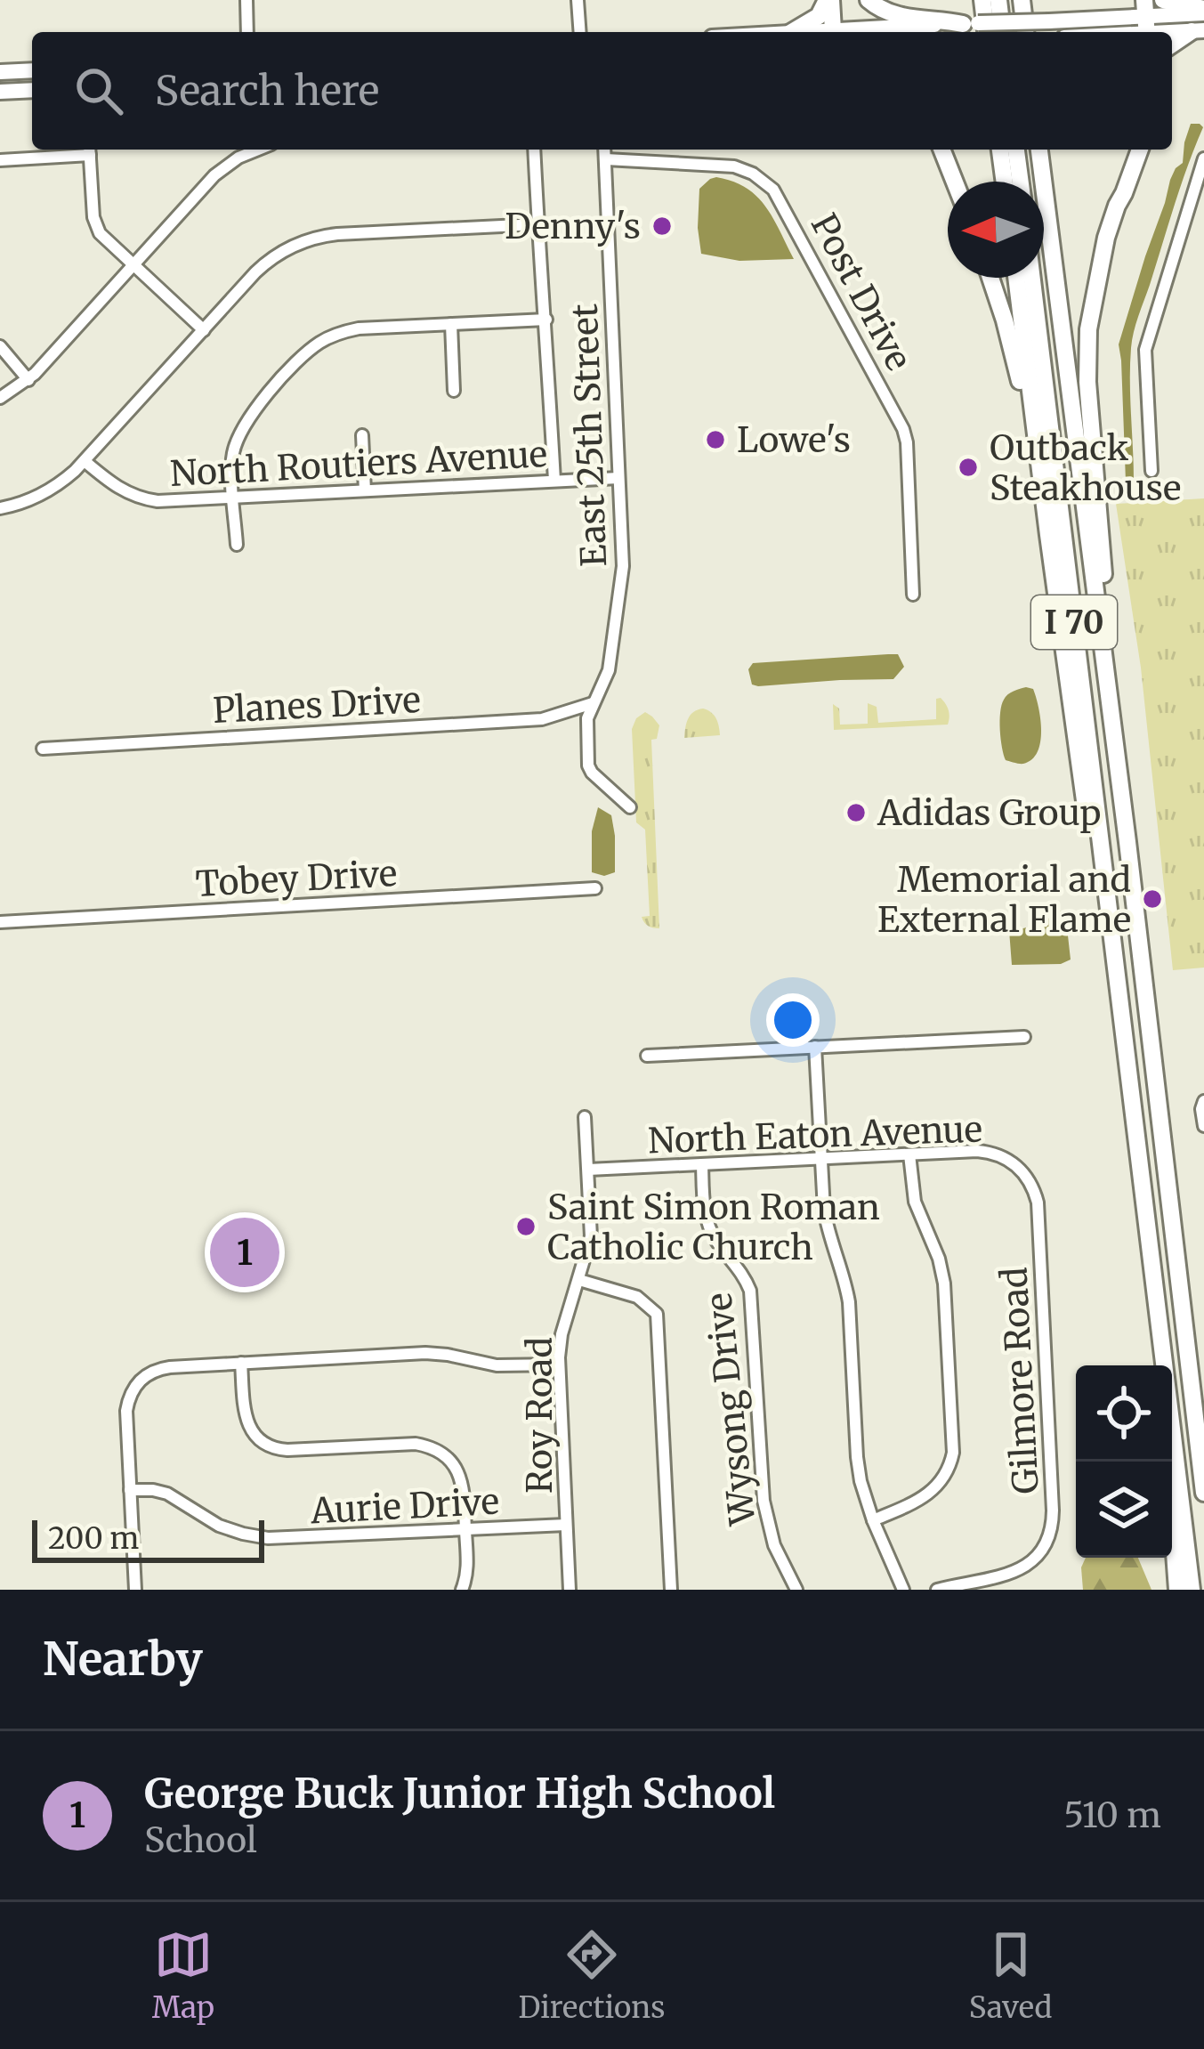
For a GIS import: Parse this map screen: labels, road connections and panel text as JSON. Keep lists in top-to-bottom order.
{
  "streets": {
    "highway": ["I 70"],
    "street": [
      "Post Drive",
      "East 25th Street",
      "North Routiers Avenue",
      "Planes Drive",
      "Tobey Drive",
      "North Eaton Avenue",
      "Gilmore Road",
      "Wysong Drive",
      "Roy Road",
      "Aurie Drive"
    ]
  },
  "crossings": [
    ["Post Drive", "East 25th Street"],
    ["East 25th Street", "North Routiers Avenue"],
    ["East 25th Street", "Planes Drive"],
    ["North Eaton Avenue", "Gilmore Road"],
    ["North Eaton Avenue", "Wysong Drive"],
    ["North Eaton Avenue", "Roy Road"],
    ["Roy Road", "Aurie Drive"]
  ],
  "places": [
    "Denny's",
    "Lowe's",
    "Outback Steakhouse",
    "Adidas Group",
    "Memorial and External Flame",
    "Saint Simon Roman Catholic Church"
  ],
  "scale_bar": "200 m",
  "north": "left",
  "page": {
    "search": "Search here",
    "pins": "1",
    "scale": "200 m",
    "heading": "Nearby",
    "list": [
      {
        "mark": "1",
        "name": "George Buck Junior High School",
        "note": "School",
        "value": "510 m"
      }
    ],
    "nav": ["Map", "Directions", "Saved"]
  }
}
